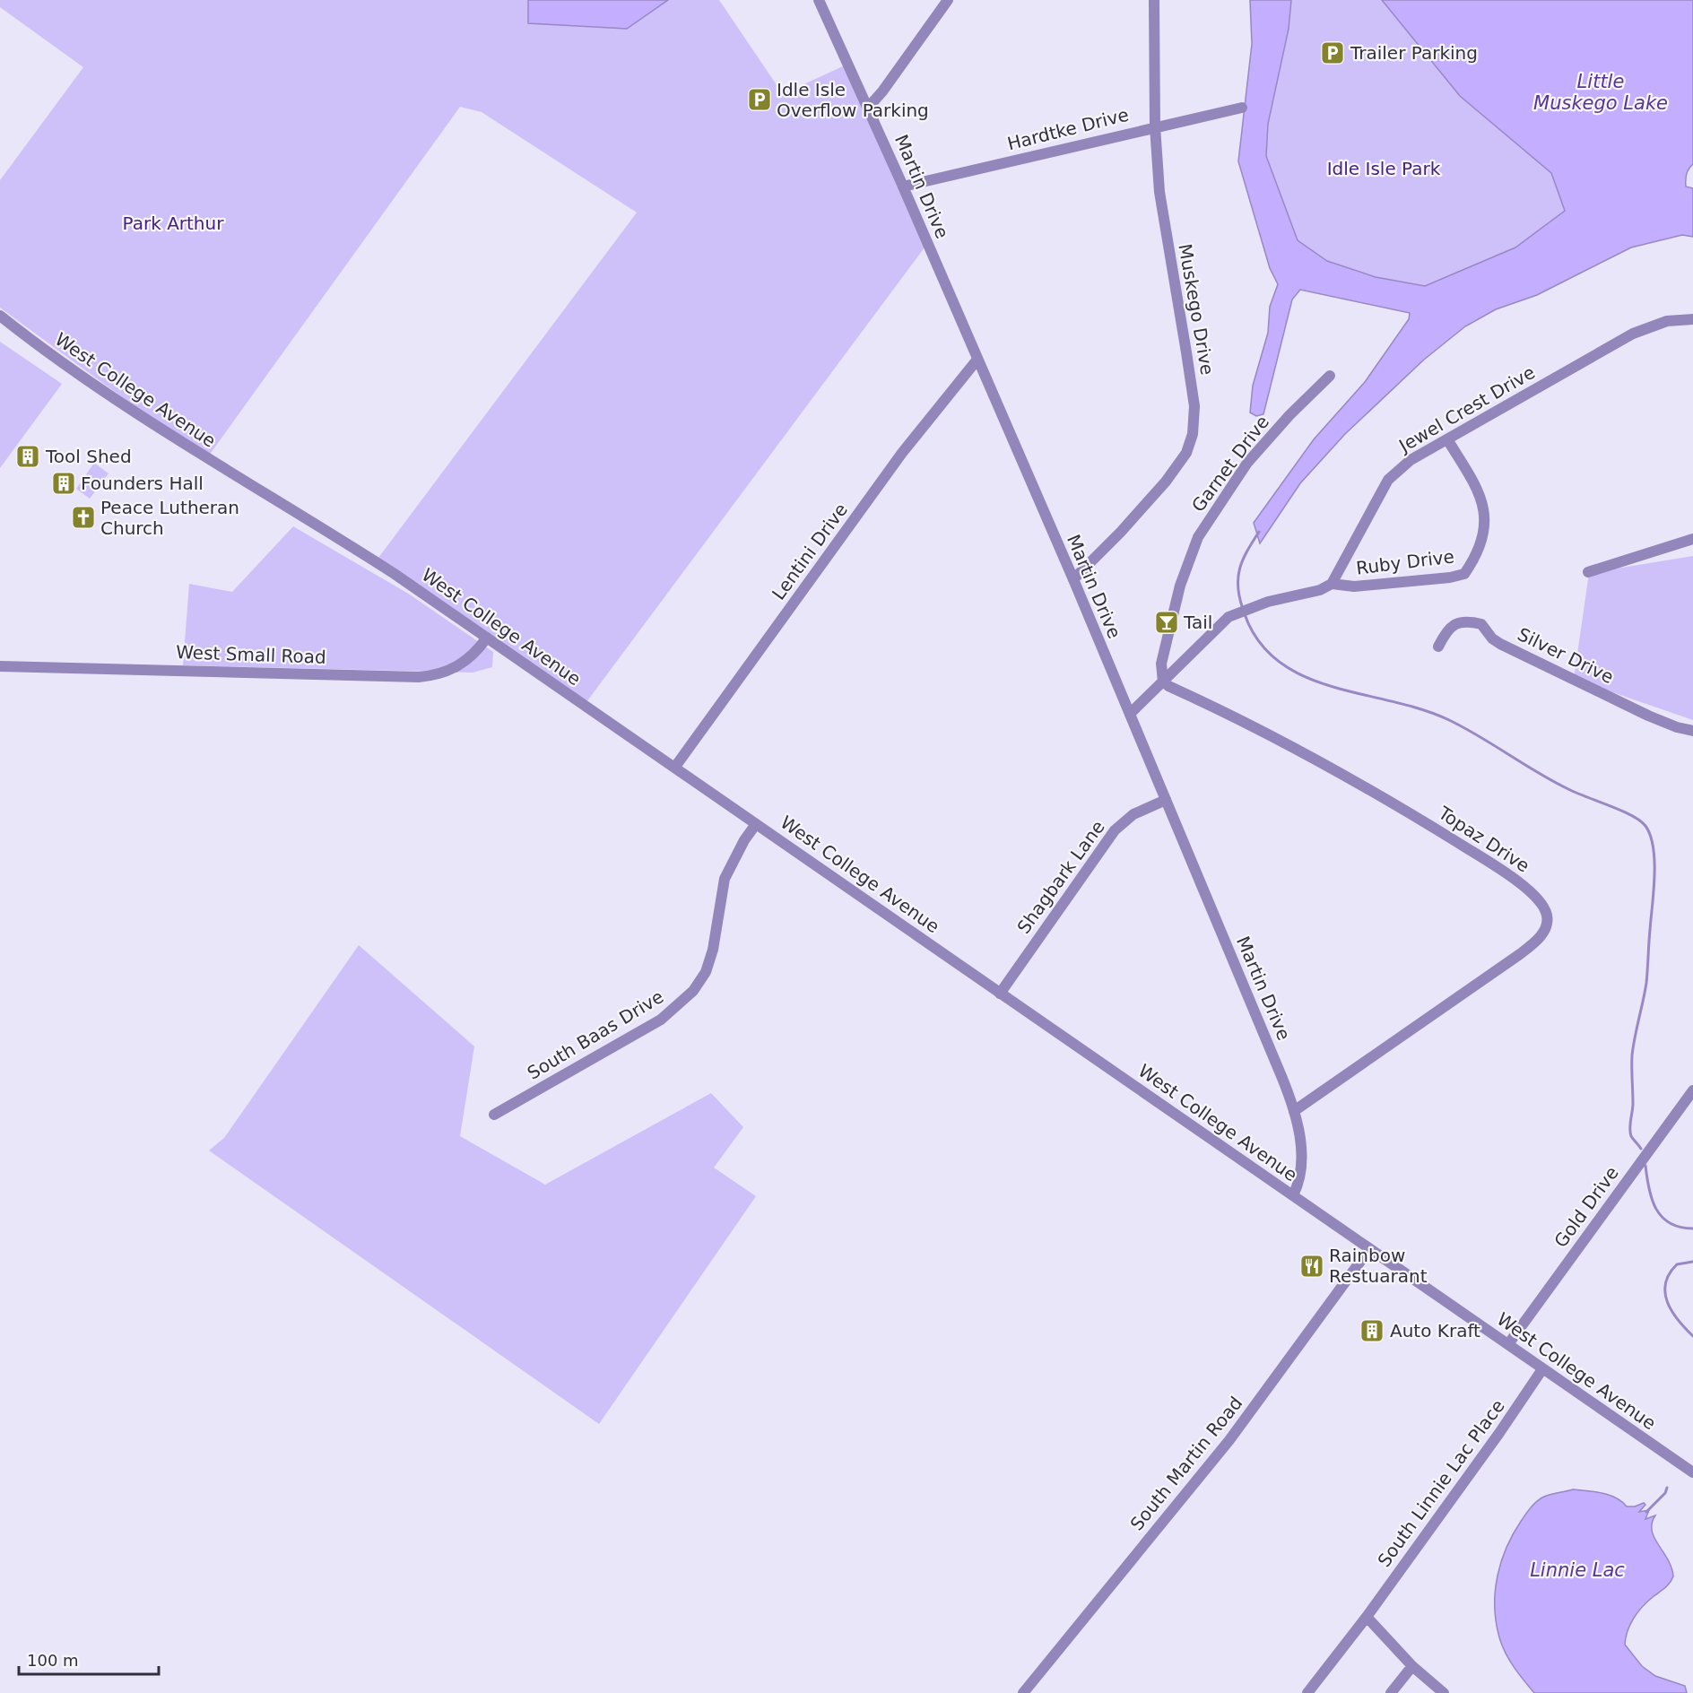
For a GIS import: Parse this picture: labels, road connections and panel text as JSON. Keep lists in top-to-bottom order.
{
  "streets": {
    "street": [
      "Hardtke Drive",
      "Martin Drive",
      "Muskego Drive",
      "West College Avenue",
      "Jewel Crest Drive",
      "Garnet Drive",
      "Lentini Drive",
      "Ruby Drive",
      "West Small Road",
      "Silver Drive",
      "Topaz Drive",
      "Shagbark Lane",
      "South Baas Drive",
      "Gold Drive",
      "South Martin Road",
      "South Linnie Lac Place"
    ]
  },
  "crossings": [
    ["Hardtke Drive", "Martin Drive"],
    ["Hardtke Drive", "Muskego Drive"],
    ["Martin Drive", "Muskego Drive"],
    ["Martin Drive", "West College Avenue"],
    ["Martin Drive", "Lentini Drive"],
    ["Martin Drive", "Topaz Drive"],
    ["Martin Drive", "Shagbark Lane"],
    ["West College Avenue", "Lentini Drive"],
    ["West College Avenue", "West Small Road"],
    ["West College Avenue", "Shagbark Lane"],
    ["West College Avenue", "South Baas Drive"],
    ["West College Avenue", "Gold Drive"],
    ["West College Avenue", "South Martin Road"],
    ["West College Avenue", "South Linnie Lac Place"],
    ["Jewel Crest Drive", "Ruby Drive"],
    ["Garnet Drive", "Topaz Drive"]
  ],
  "water": ["Little Muskego Lake", "Linnie Lac"],
  "parks": ["Idle Isle Park", "Park Arthur"],
  "places": {
    "parking": ["Trailer Parking", "Idle Isle Overflow Parking"],
    "building": ["Tool Shed", "Founders Hall", "Auto Kraft"],
    "church": ["Peace Lutheran Church"],
    "bar": ["Tail"],
    "restaurant": ["Rainbow Restuarant"]
  },
  "scale_bar": "100 m"
}
